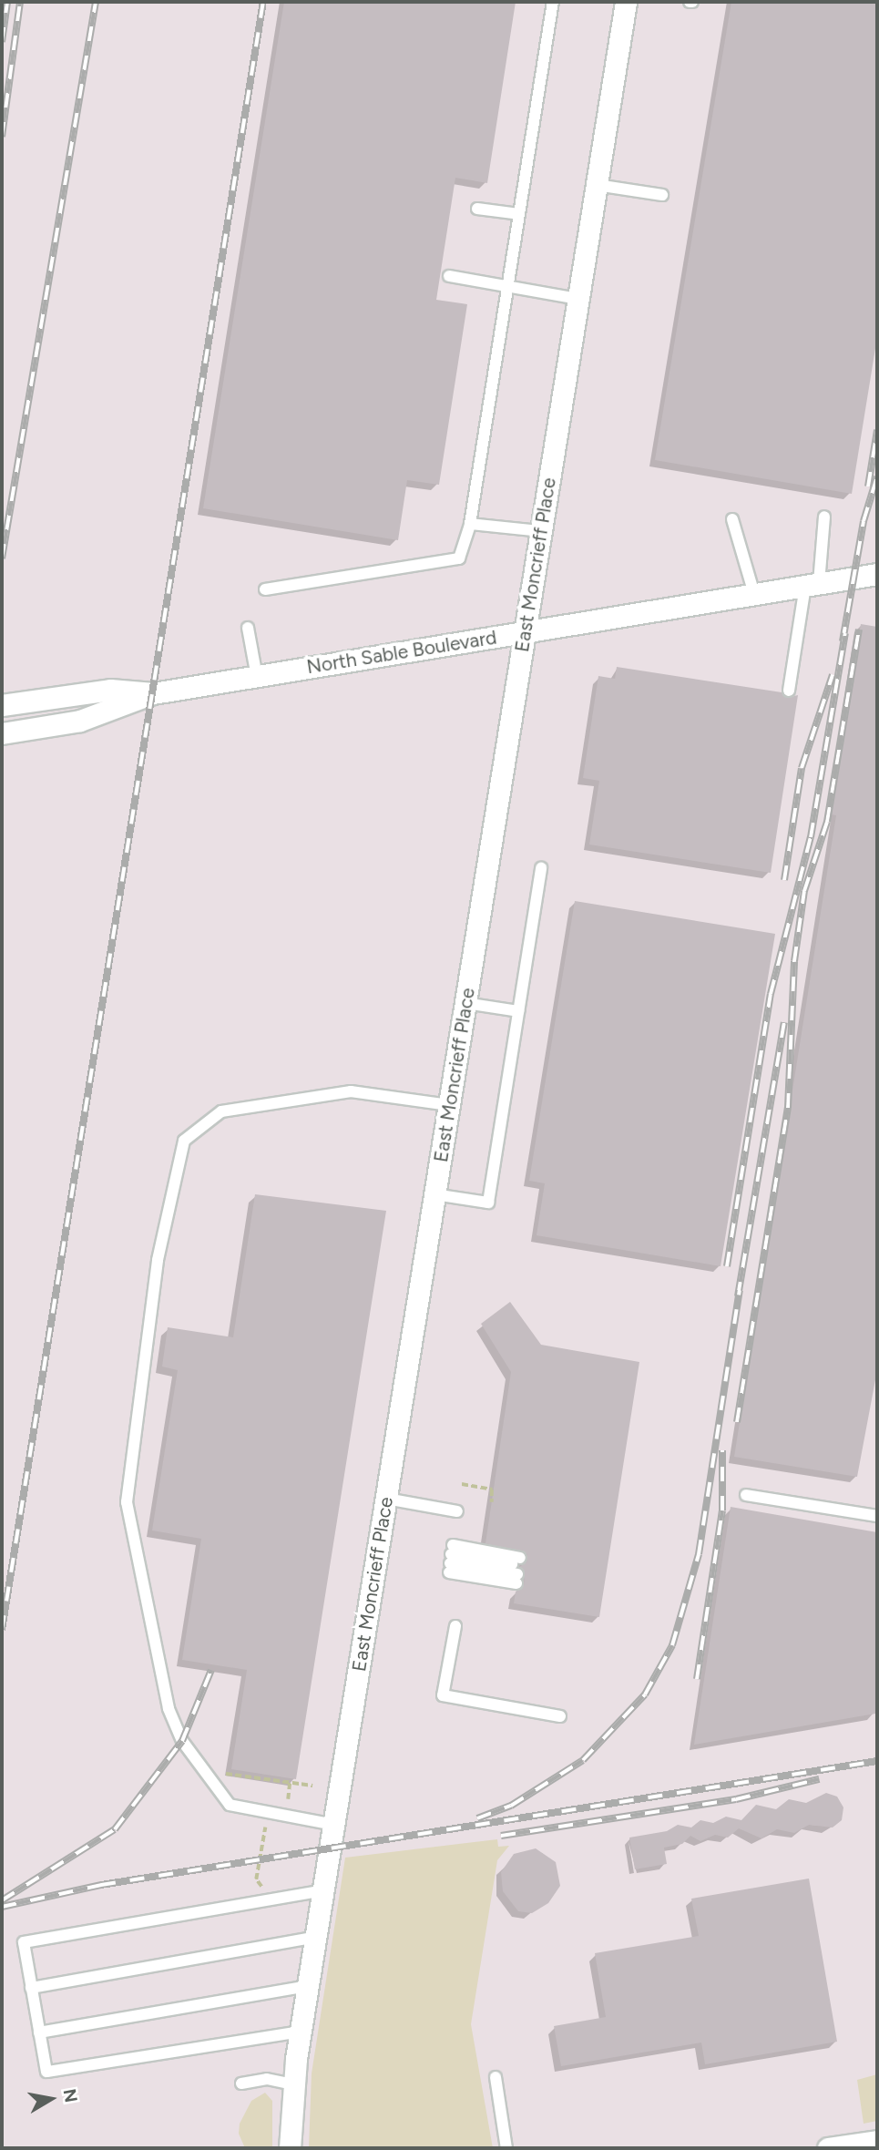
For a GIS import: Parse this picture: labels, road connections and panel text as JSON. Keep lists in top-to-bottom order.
{
  "streets": {
    "street": ["East Moncrieff Place", "North Sable Boulevard"]
  },
  "crossings": [
    ["East Moncrieff Place", "North Sable Boulevard"]
  ],
  "north": "right"
}
